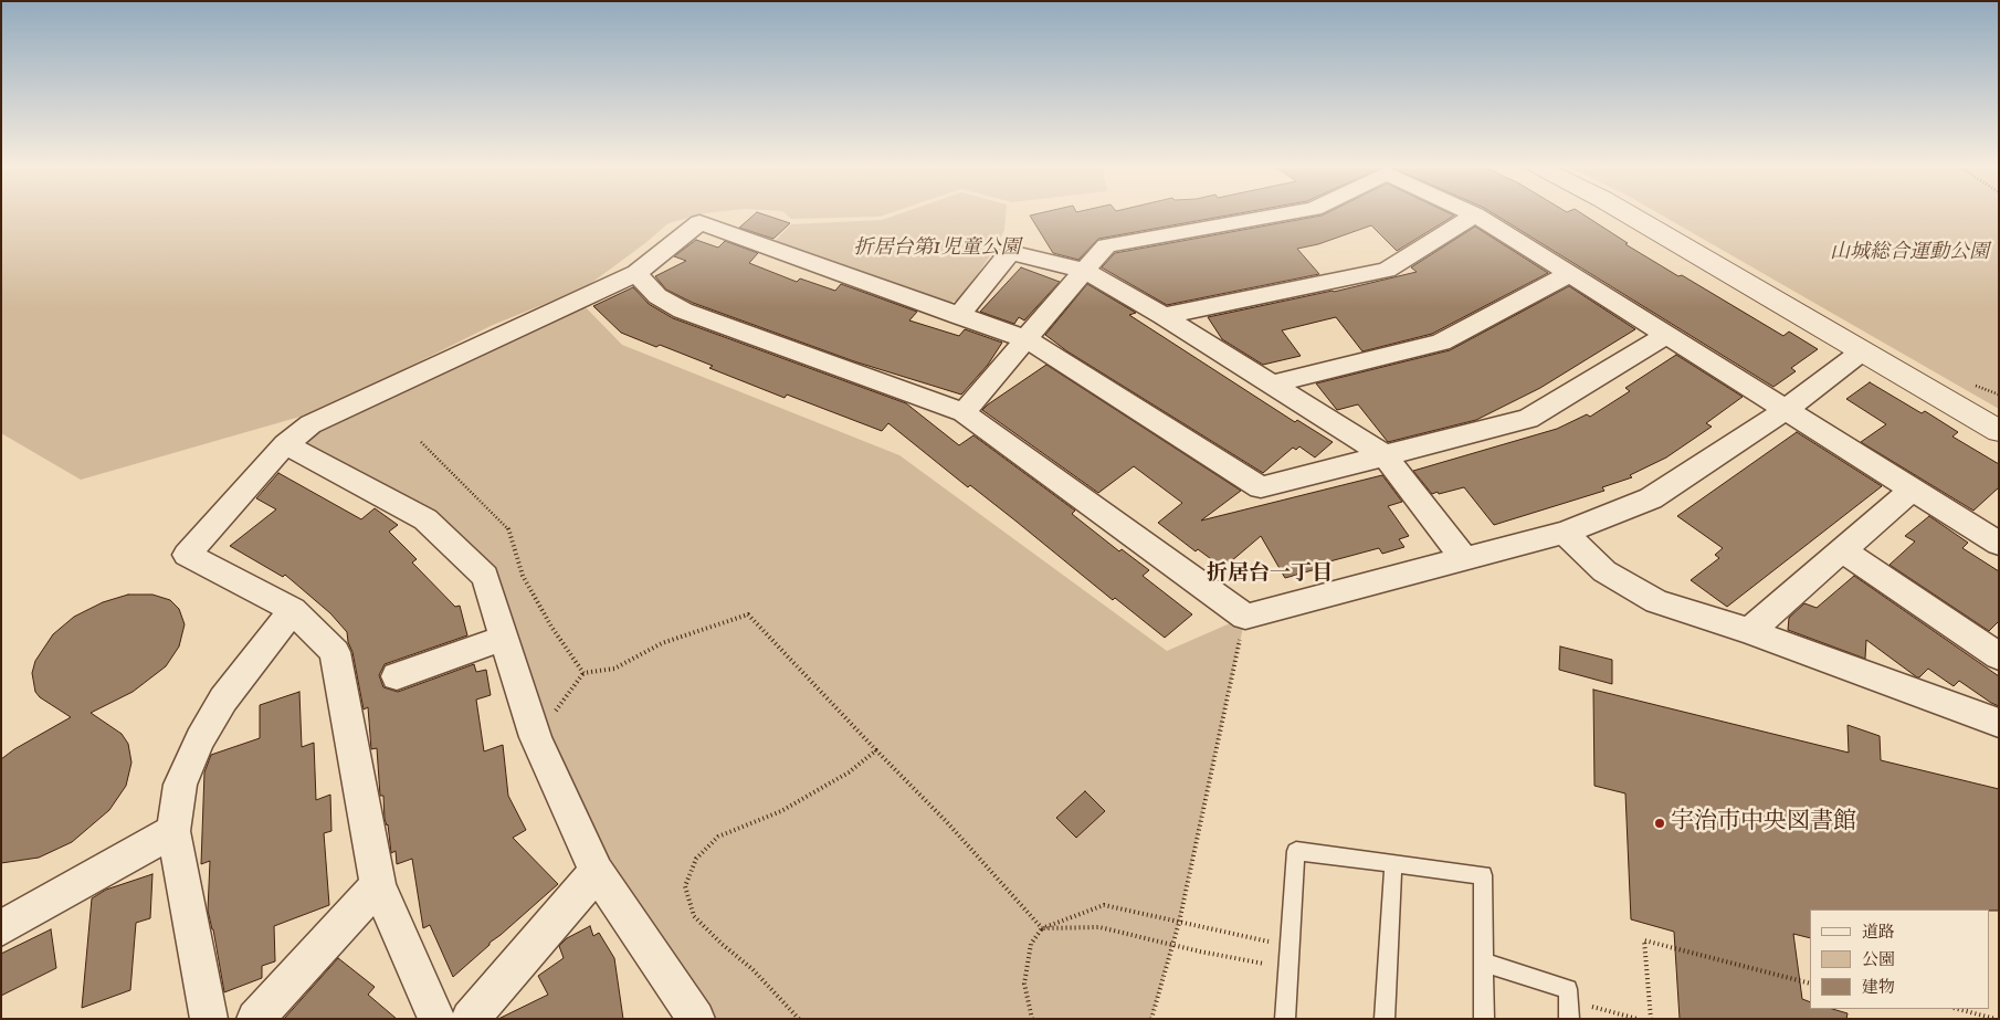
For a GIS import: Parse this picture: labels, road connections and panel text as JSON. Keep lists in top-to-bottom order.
{
  "districts": ["折居台一丁目"],
  "parks": ["折居台第1児童公園", "山城総合運動公園"],
  "places": ["宇治市中央図書館"],
  "legend": ["道路", "公園", "建物"]
}
